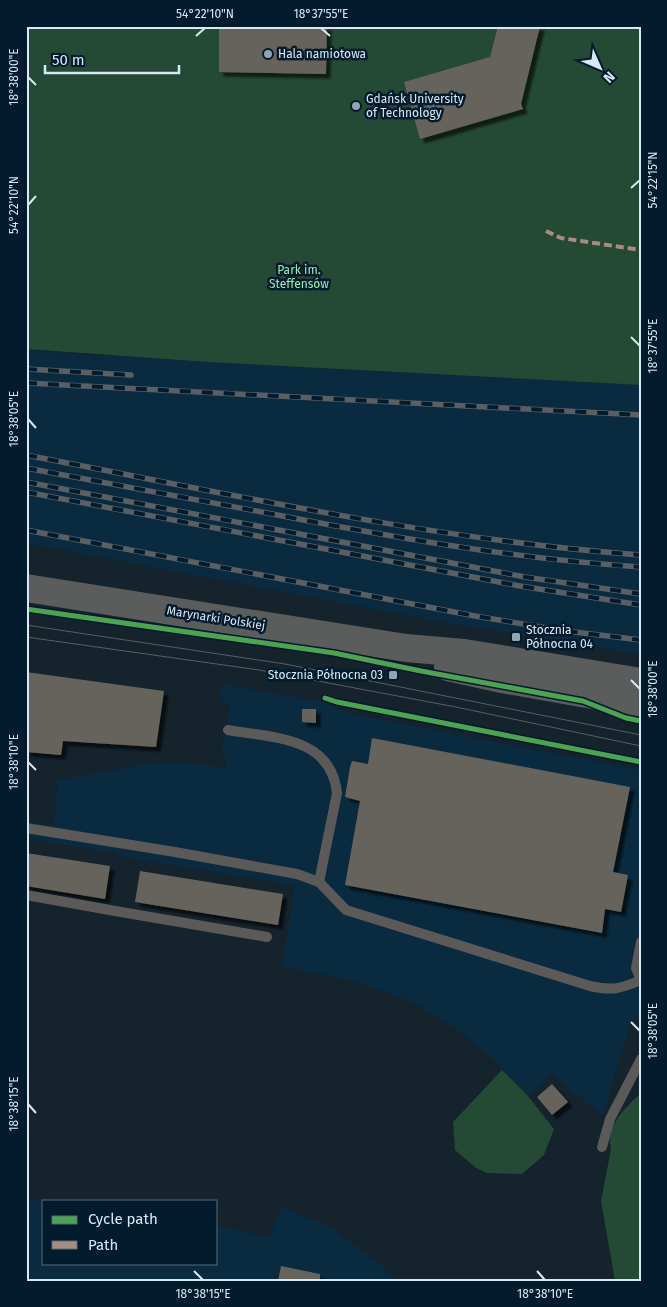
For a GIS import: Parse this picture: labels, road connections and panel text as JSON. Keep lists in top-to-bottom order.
{
  "streets": {
    "main road": ["Marynarki Polskiej"]
  },
  "parks": ["Park im. Steffensów"],
  "places": {
    "other": ["Hala namiotowa", "Gdańsk University of Technology"],
    "transit": ["Stocznia Północna 04", "Stocznia Północna 03"]
  },
  "legend": ["Cycle path", "Path"],
  "scale_bar": "50 m",
  "north": "bottom right",
  "coordinates": [
    "54°22'10\"N",
    "18°37'55\"E",
    "18°38'00\"E",
    "54°22'15\"N",
    "18°38'05\"E",
    "18°38'10\"E",
    "18°38'15\"E"
  ]
}
